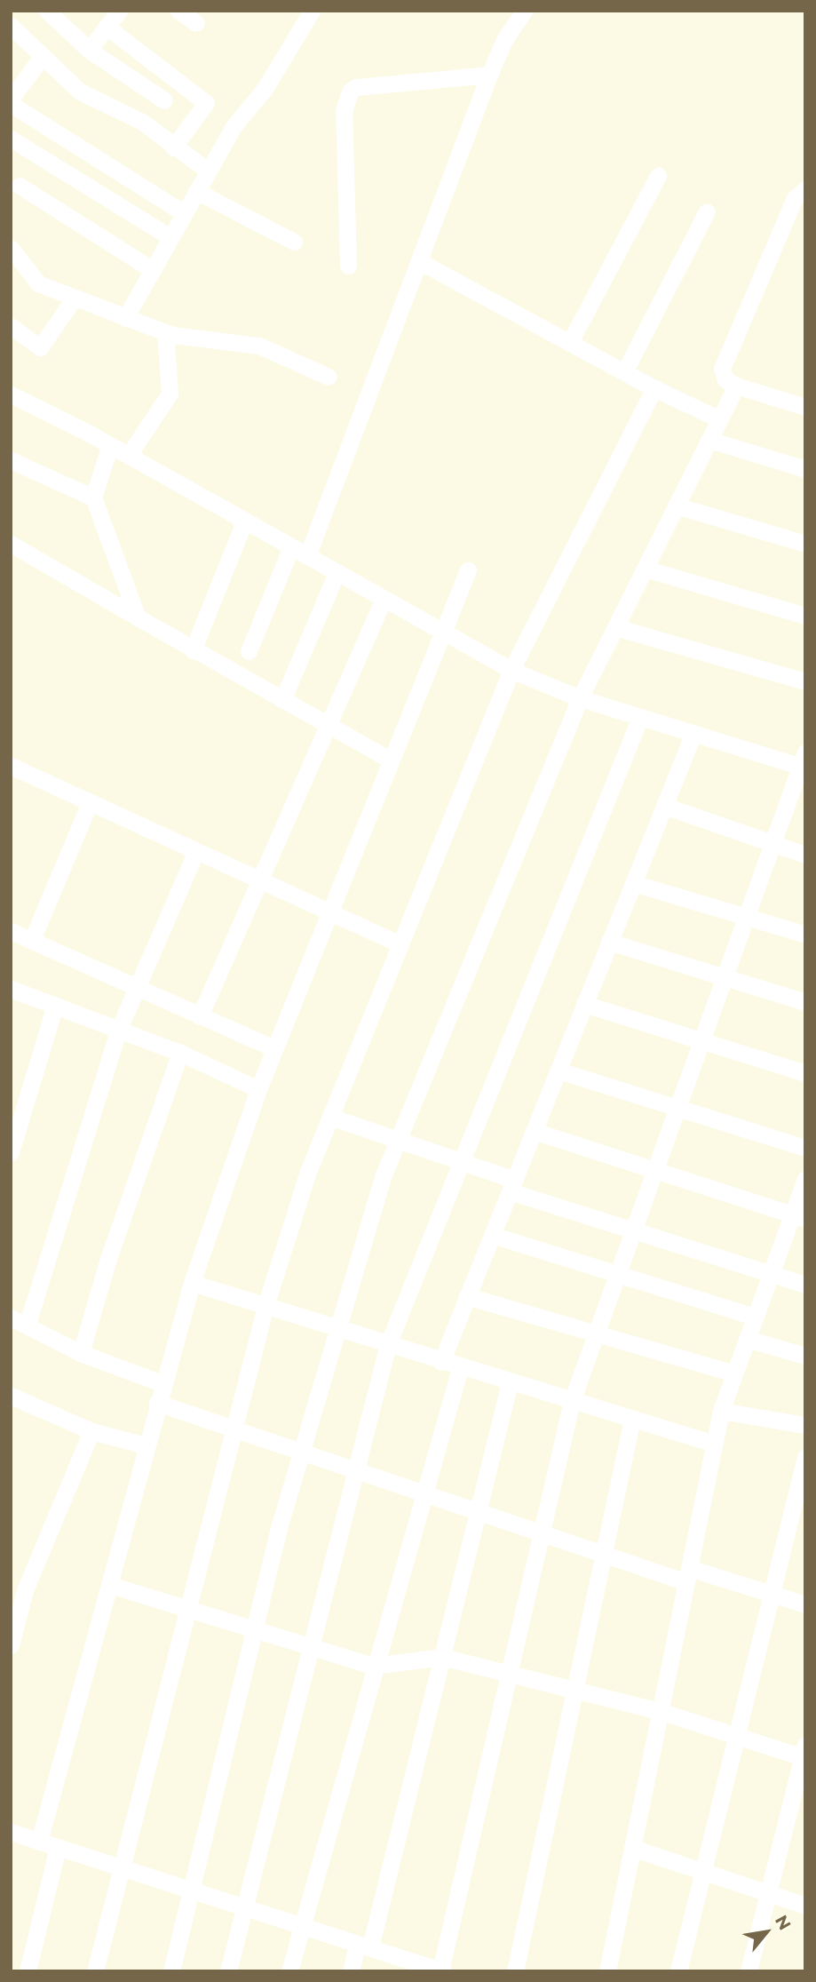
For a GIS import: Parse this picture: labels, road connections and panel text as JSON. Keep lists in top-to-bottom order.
{
  "north": "top right"
}
